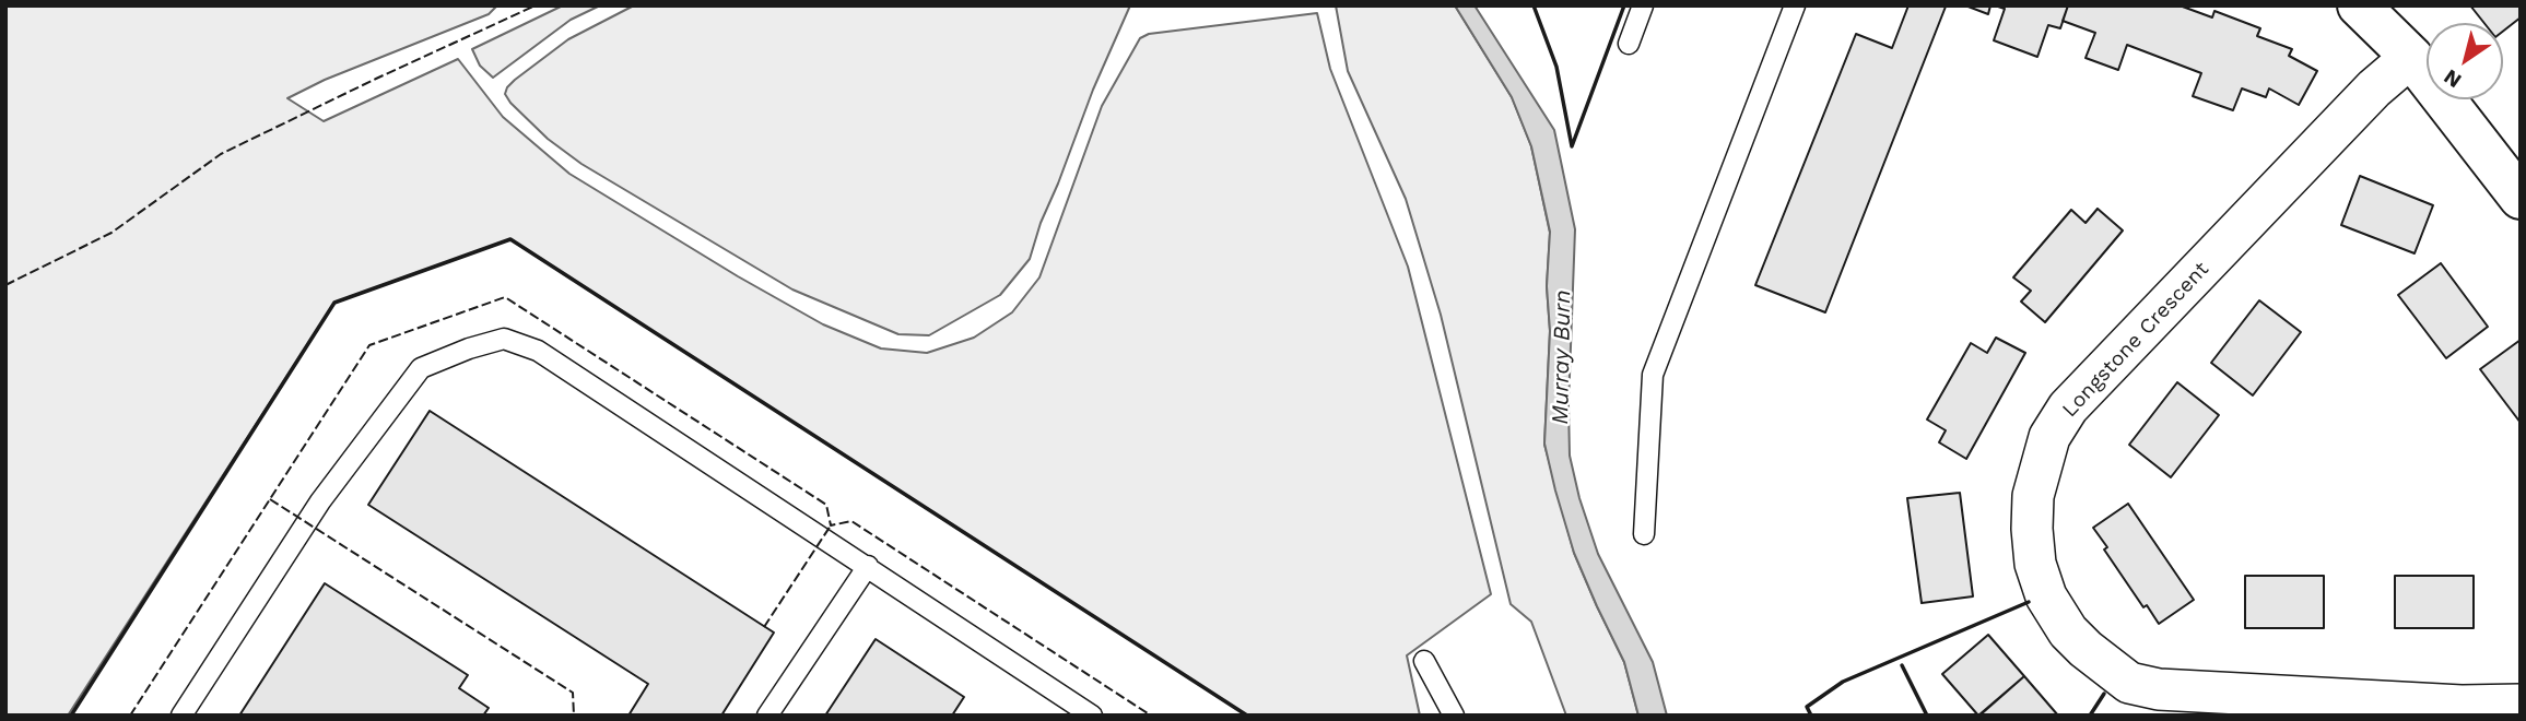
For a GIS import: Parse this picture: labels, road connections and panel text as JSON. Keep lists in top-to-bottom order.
{
  "streets": {
    "street": ["Longstone Crescent"]
  },
  "water": ["Murray Burn"],
  "north": "bottom left"
}
